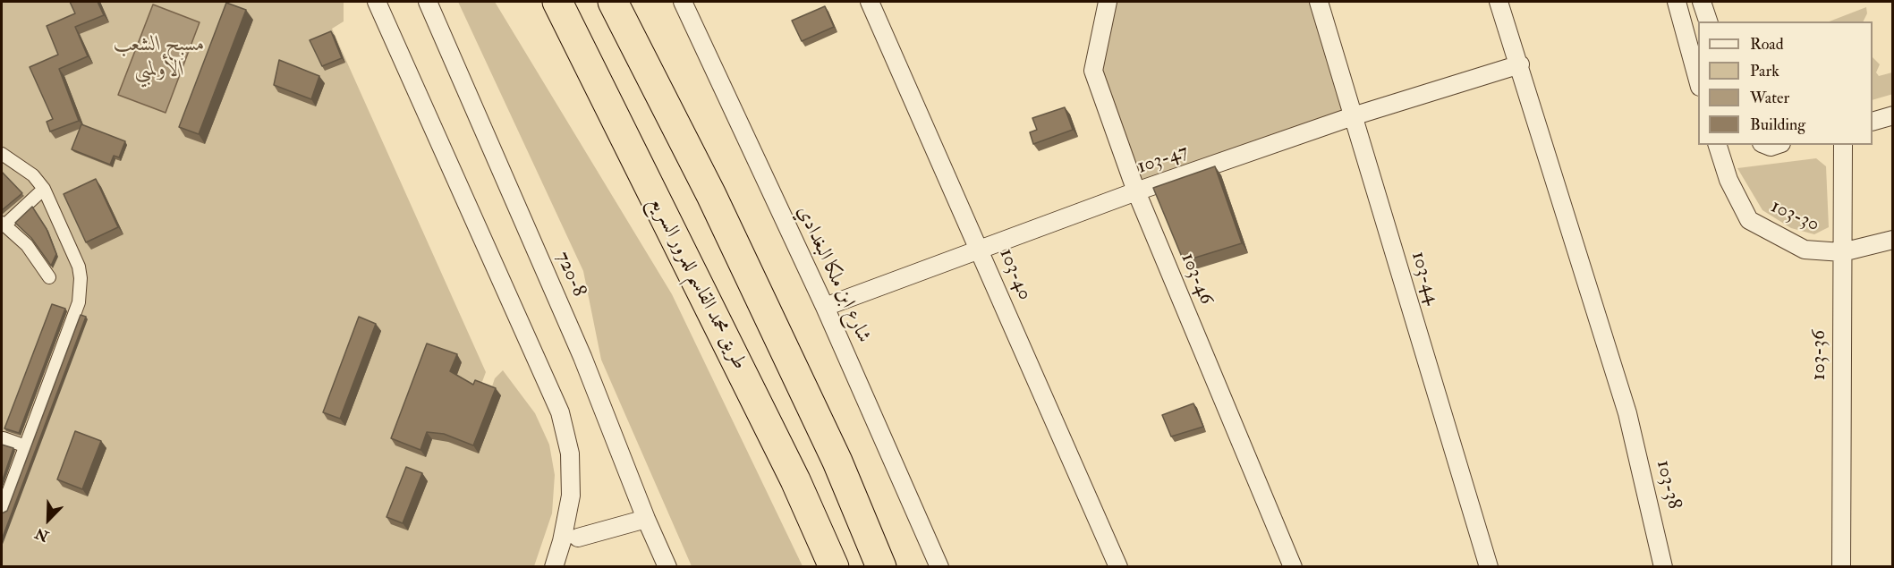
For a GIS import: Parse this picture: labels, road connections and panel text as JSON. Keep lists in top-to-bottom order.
{
  "streets": {
    "highway": ["طريق محمد القاسم للمرور السريع"],
    "street": [
      "103-47",
      "103-30",
      "720-8",
      "شارع ابن ملكا البغدادي",
      "103-40",
      "103-44",
      "103-46",
      "103-36",
      "103-38"
    ]
  },
  "crossings": [
    ["103-47", "شارع ابن ملكا البغدادي"],
    ["103-47", "103-40"],
    ["103-47", "103-44"],
    ["103-47", "103-46"],
    ["103-47", "103-38"],
    ["103-30", "103-36"]
  ],
  "water": ["مسبح الشعب الأولمبي"],
  "legend": [
    "Road",
    "Park",
    "Water",
    "Building"
  ],
  "north": "bottom left"
}
